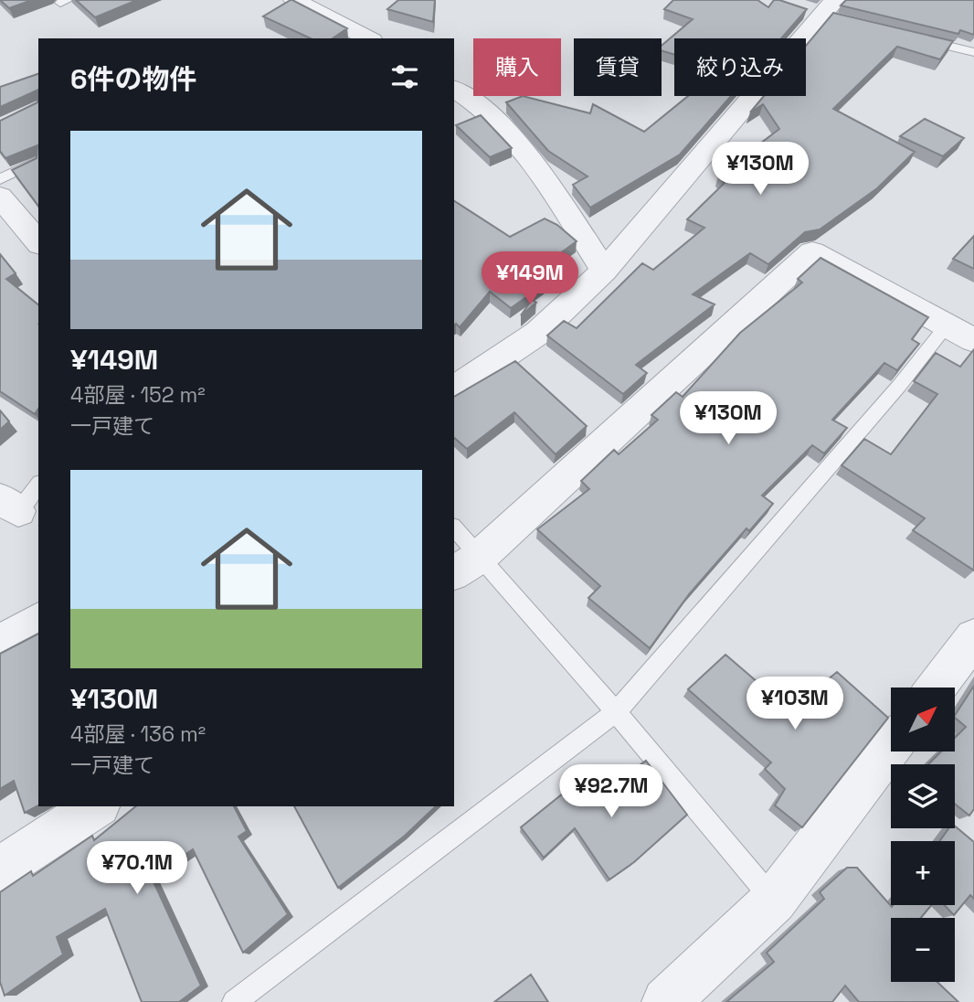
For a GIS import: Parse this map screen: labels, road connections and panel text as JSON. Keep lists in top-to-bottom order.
{
  "north": "top right",
  "page": {
    "chip": ["購入", "賃貸", "絞り込み"],
    "heading": "6件の物件",
    "list": [
      {
        "name": "¥149M",
        "note": "4部屋 · 152 m² · 一戸建て"
      },
      {
        "name": "¥130M",
        "note": "4部屋 · 136 m² · 一戸建て"
      }
    ],
    "price": [
      "¥130M",
      "¥149M",
      "¥130M",
      "¥103M",
      "¥92.7M",
      "¥70.1M"
    ],
    "map_buttons": ["+", "−"]
  }
}
